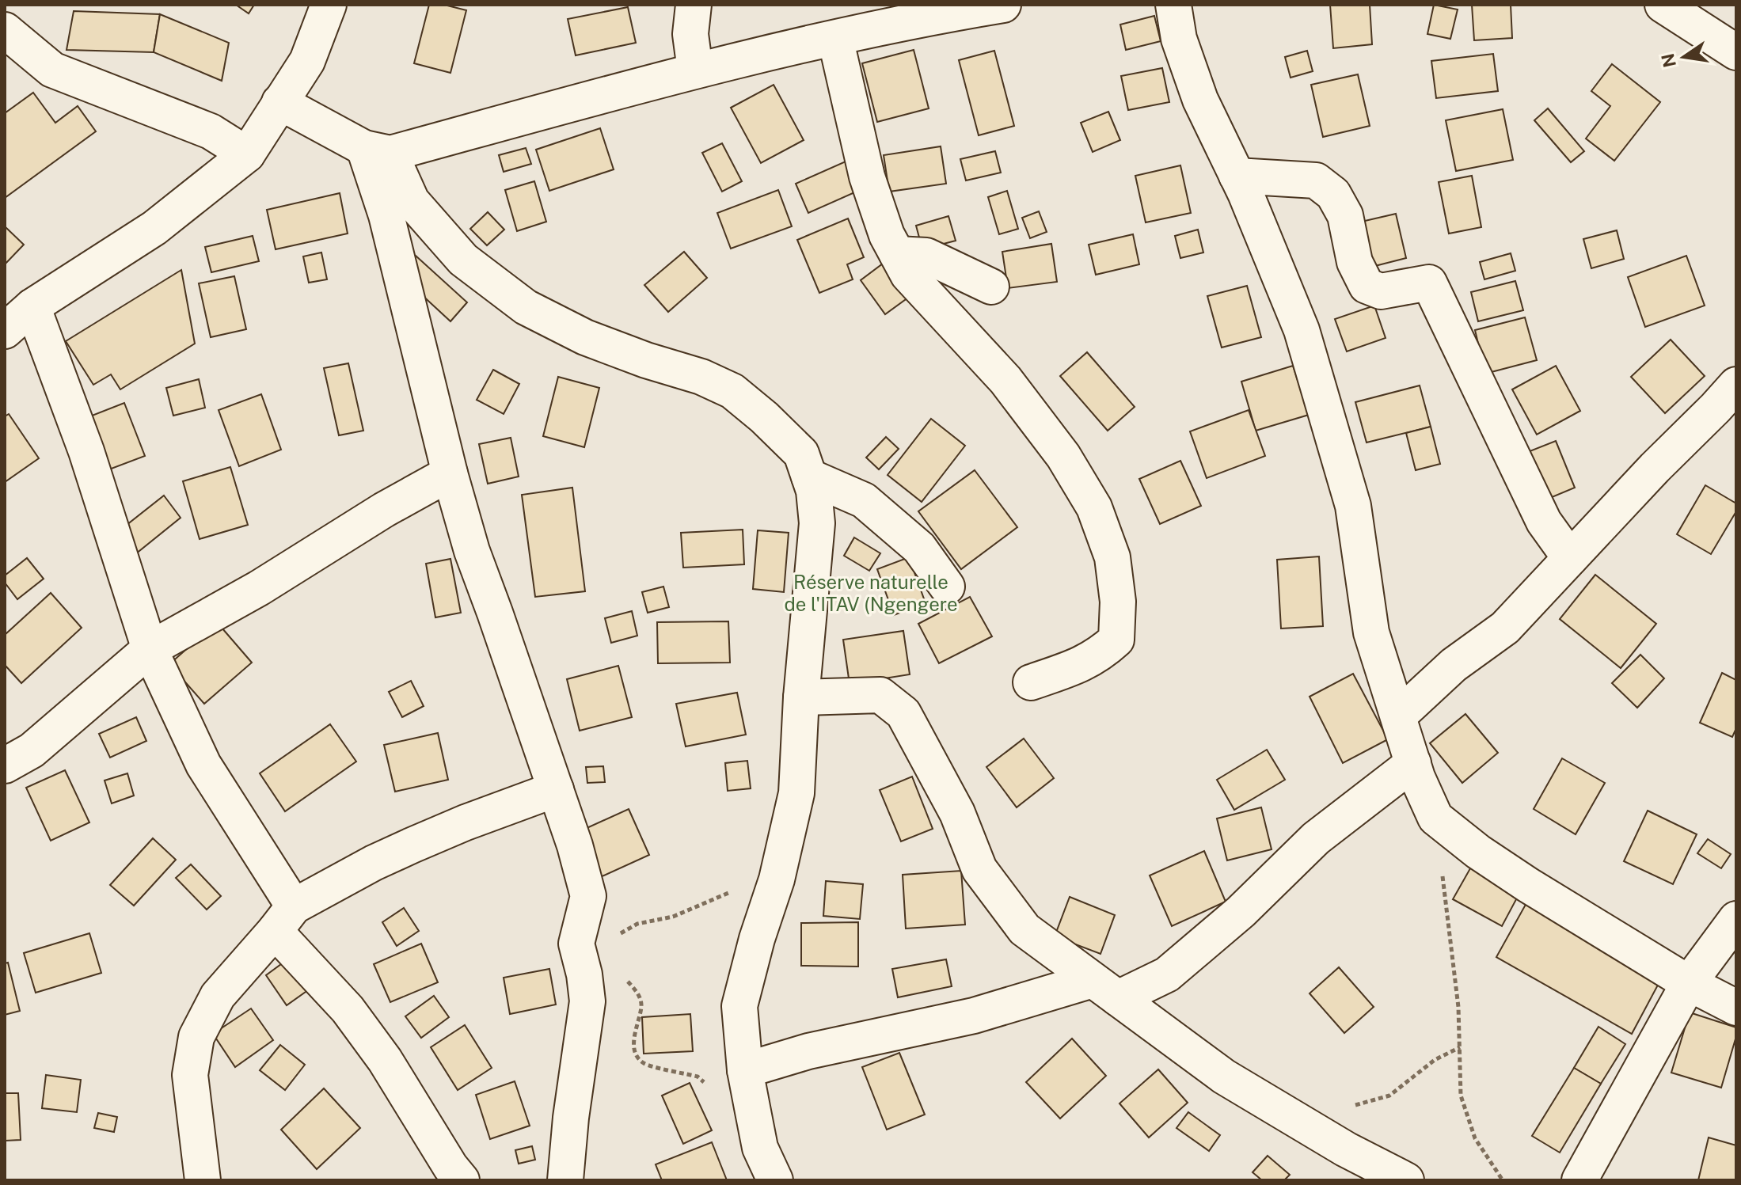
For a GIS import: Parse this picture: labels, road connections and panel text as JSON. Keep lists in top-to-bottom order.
{
  "parks": ["Réserve naturelle de l'ITAV (Ngengere"],
  "north": "left"
}
